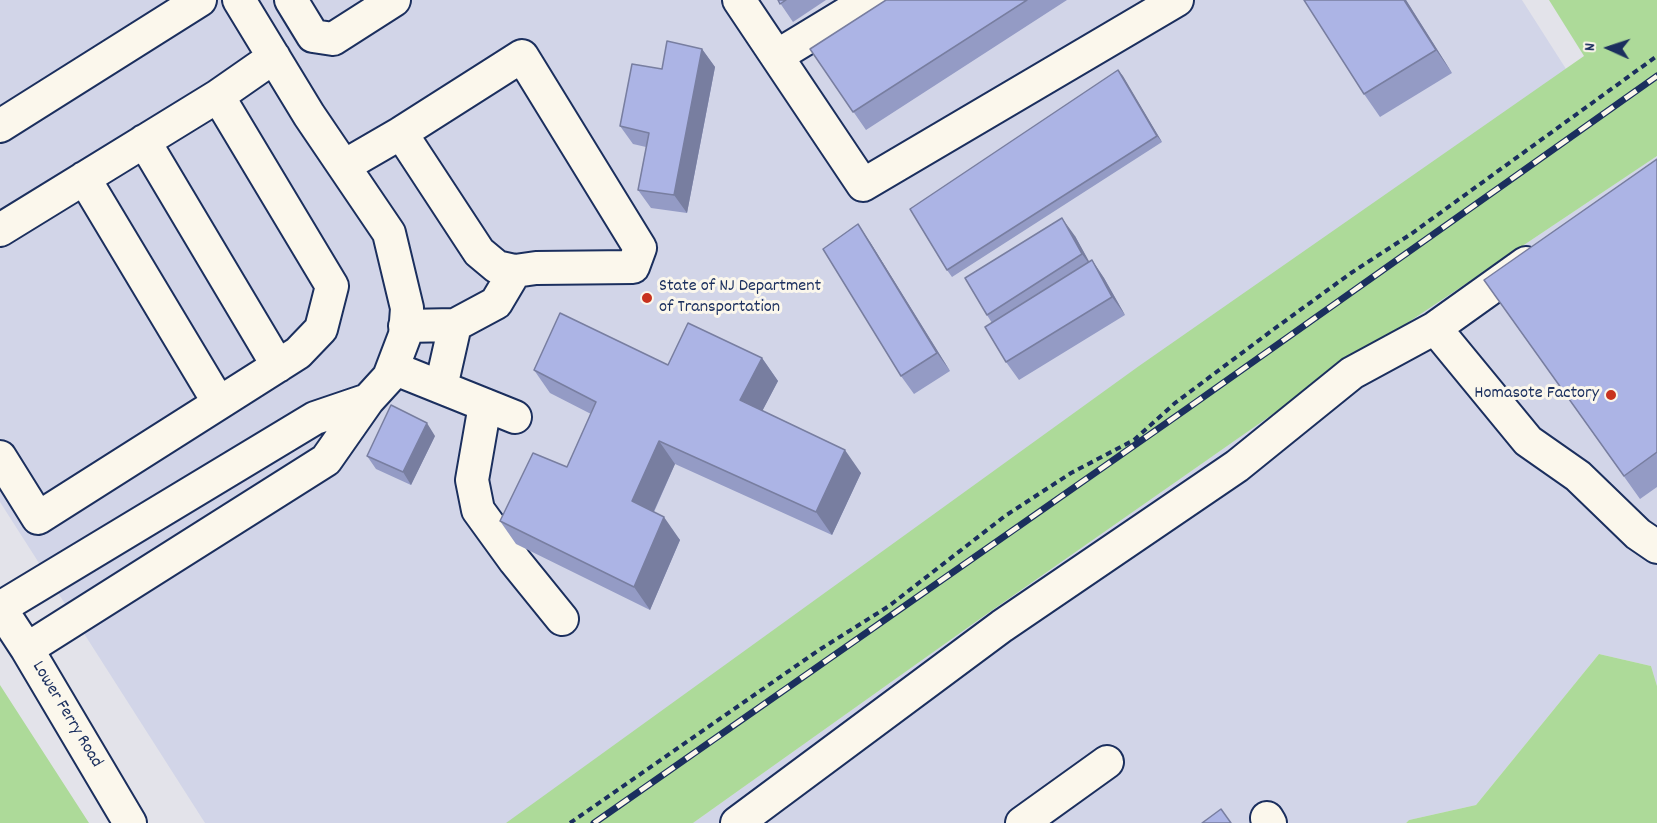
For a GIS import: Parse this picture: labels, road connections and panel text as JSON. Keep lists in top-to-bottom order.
{
  "streets": {
    "street": ["Lower Ferry Road"]
  },
  "places": ["State of NJ Department of Transportation", "Homasote Factory"],
  "north": "left"
}
